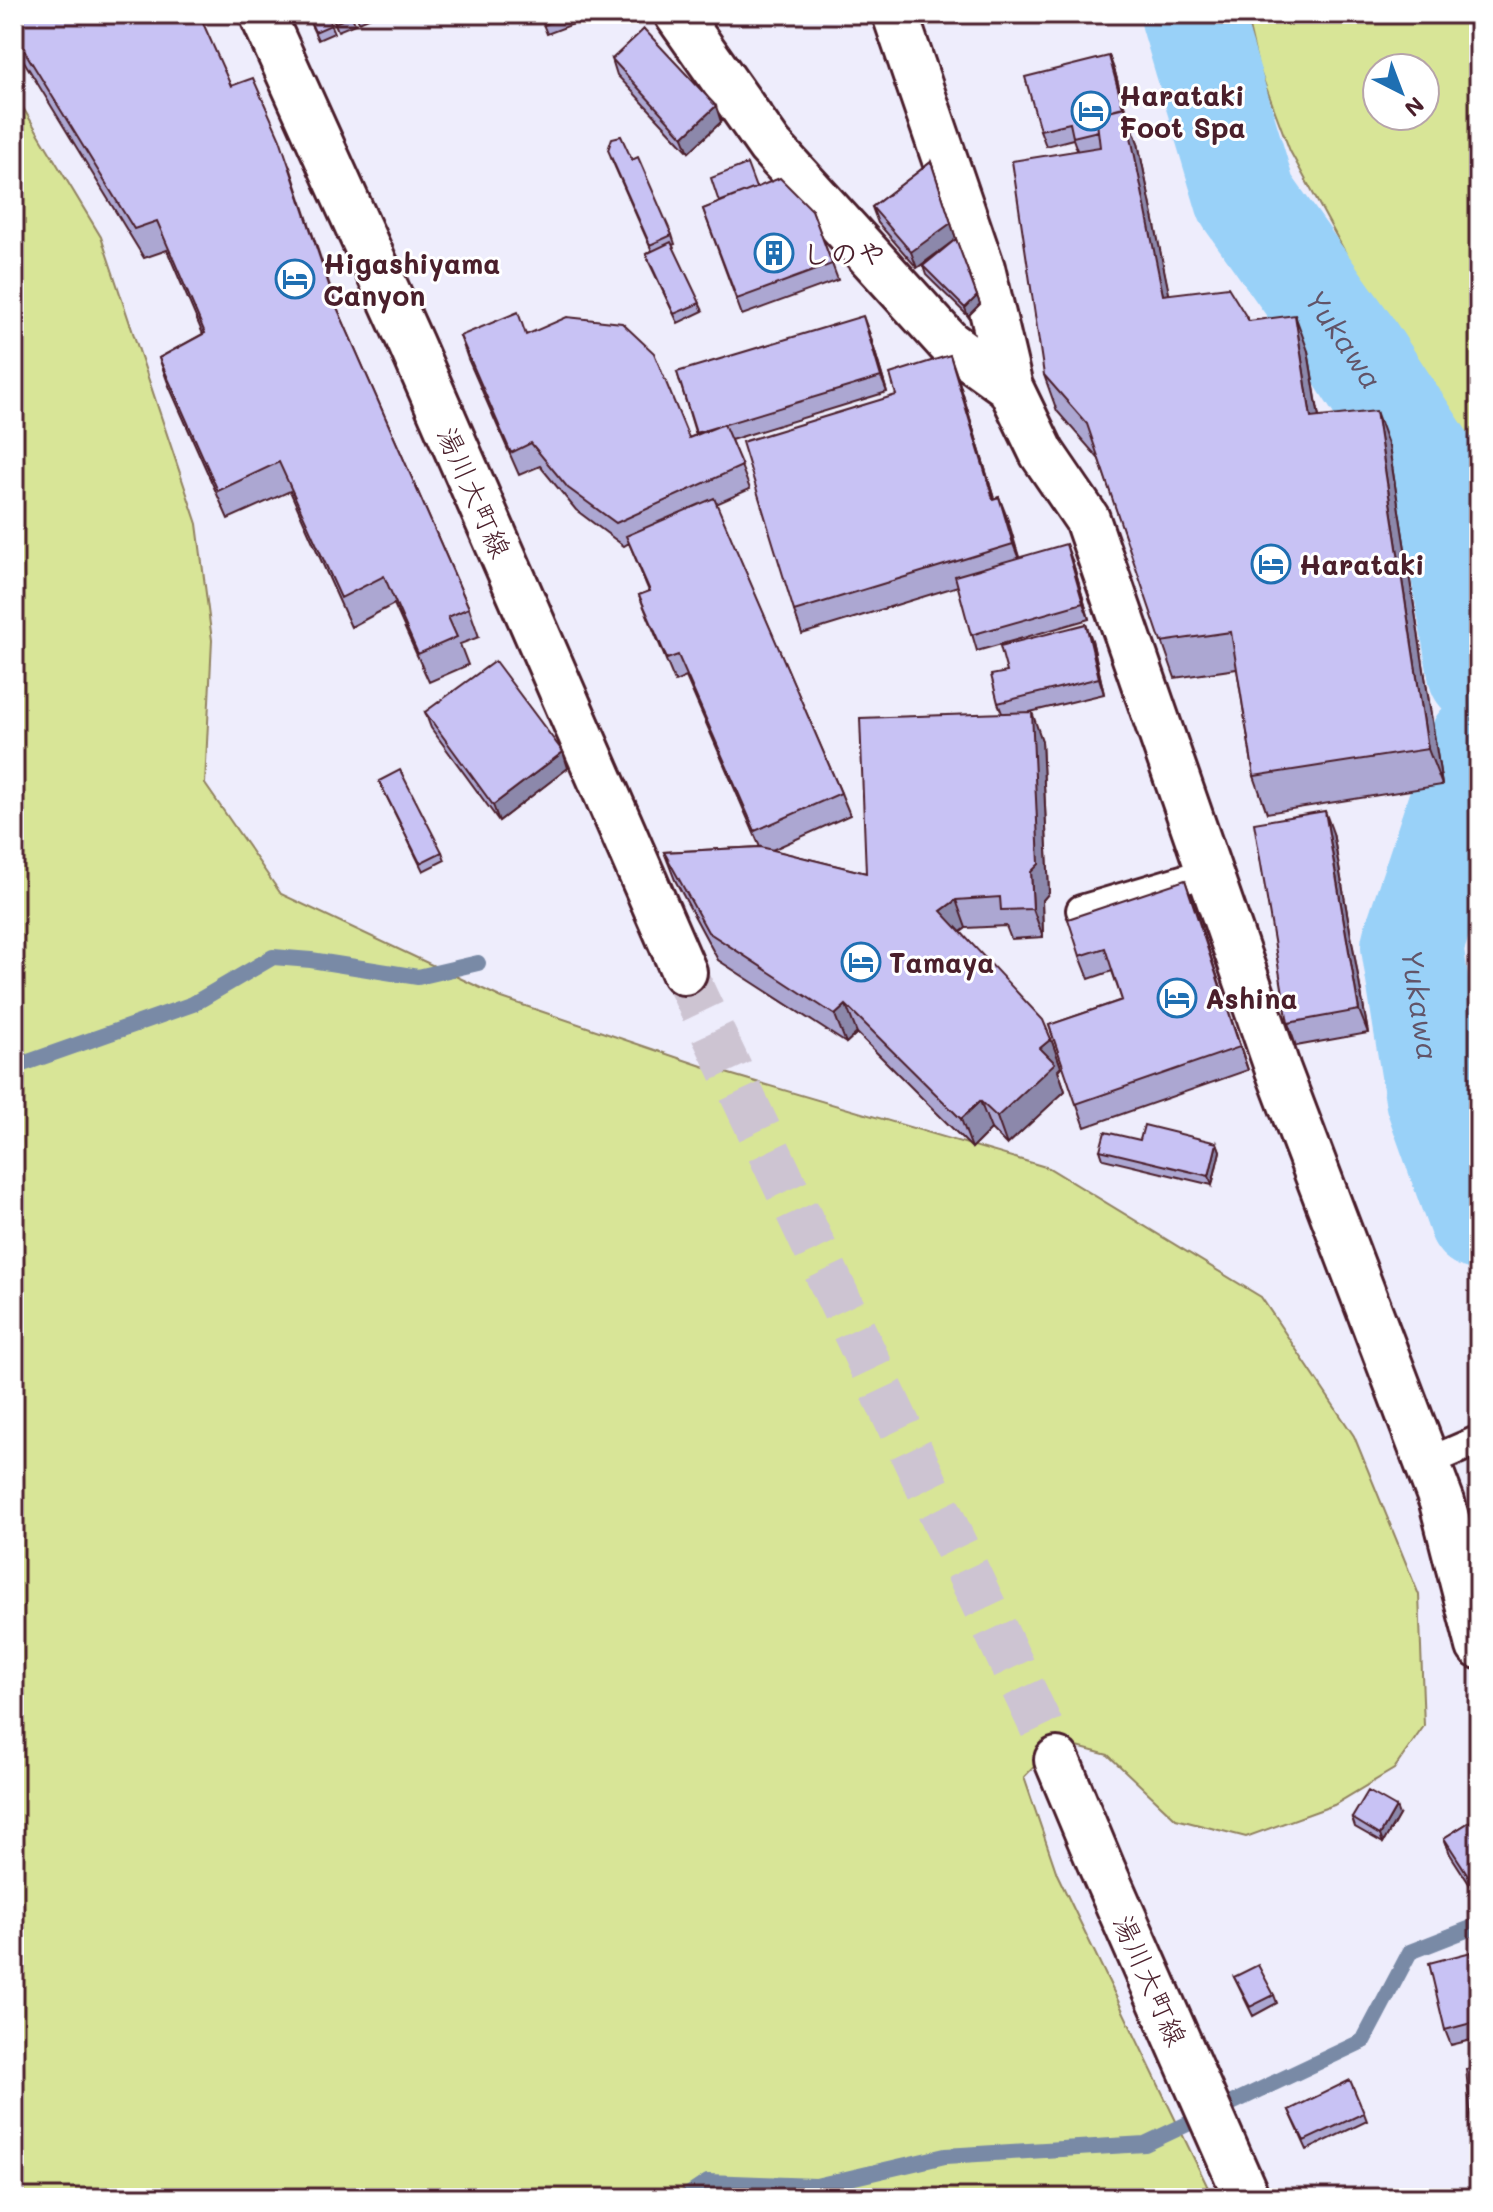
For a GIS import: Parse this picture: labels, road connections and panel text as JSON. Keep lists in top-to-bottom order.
{
  "streets": {
    "street": ["湯川大町線"]
  },
  "water": ["Yukawa"],
  "places": {
    "hotel": [
      "Harataki Foot Spa",
      "Higashiyama Canyon",
      "Harataki",
      "Tamaya",
      "Ashina"
    ],
    "building": ["しのや"]
  },
  "north": "bottom right"
}
